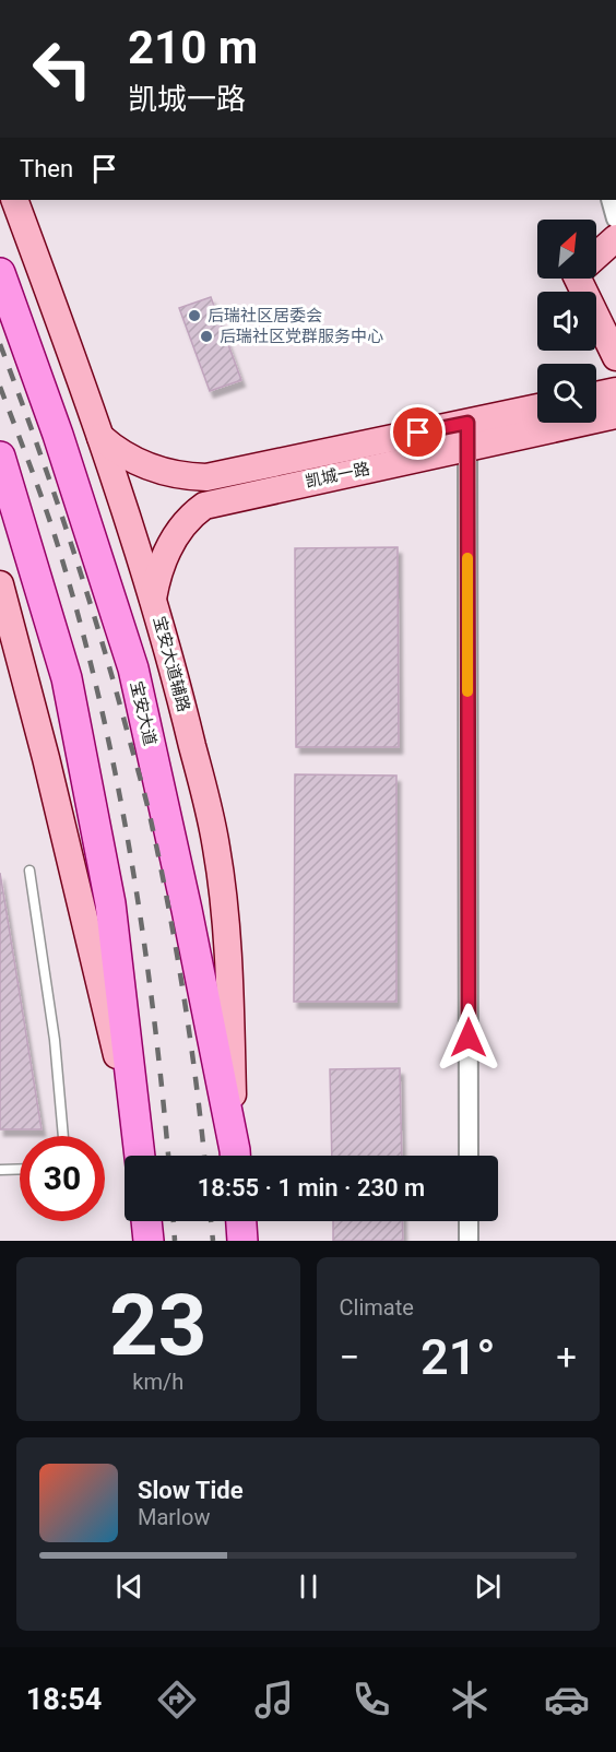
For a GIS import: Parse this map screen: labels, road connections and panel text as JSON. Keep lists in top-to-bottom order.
{
  "streets": {
    "main road": ["凯城一路", "宝安大道辅路", "宝安大道"]
  },
  "crossings": [
    ["凯城一路", "宝安大道辅路"]
  ],
  "places": ["后瑞社区居委会", "后瑞社区党群服务中心"],
  "north": "top right",
  "page": {
    "turn": ["210 m", "凯城一路"],
    "then": "Then",
    "limit": "30",
    "trip": "18:55 · 1 min · 230 m",
    "tile": [
      ["23", "km/h"],
      "Climate"
    ],
    "heat": ["−", "21°", "+"],
    "song": ["Slow Tide", "Marlow"],
    "tabs": "18:54"
  }
}
